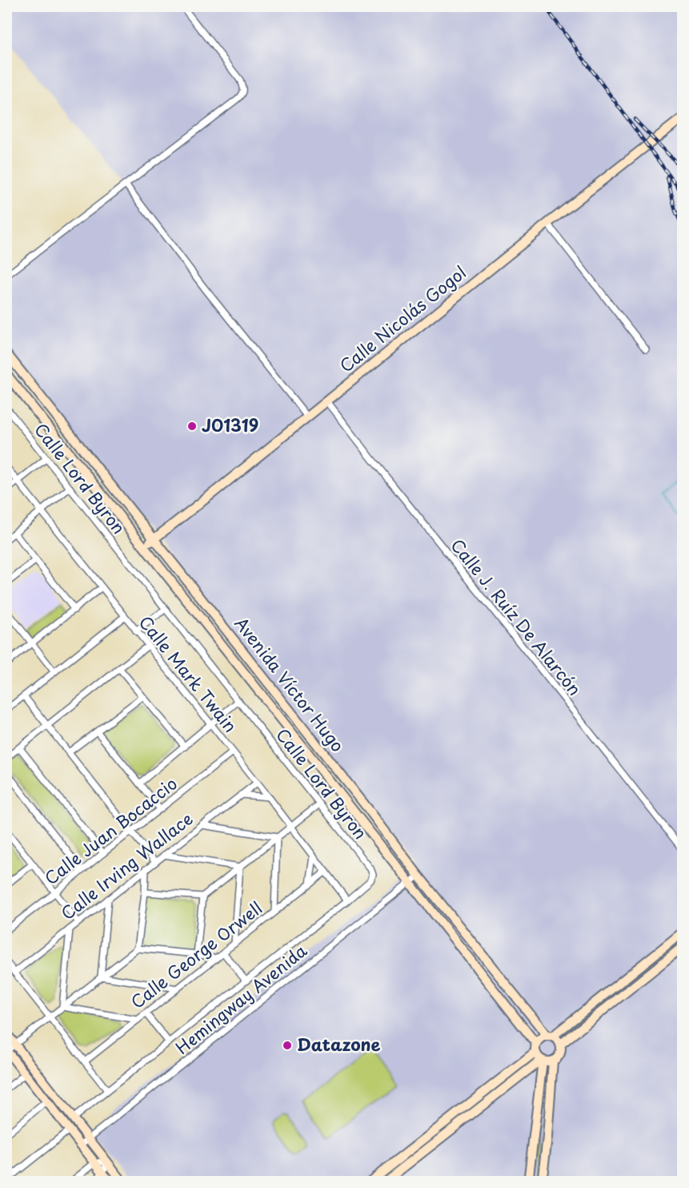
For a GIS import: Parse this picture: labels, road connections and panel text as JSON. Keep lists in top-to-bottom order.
{
  "streets": {
    "street": [
      "Calle Nicolás Gogol",
      "Calle Lord Byron",
      "Calle J. Ruíz De Alarcón",
      "Calle Mark Twain",
      "Avenida Víctor Hugo",
      "Calle Juan Bocaccio",
      "Calle Irving Wallace",
      "Calle George Orwell",
      "Hemingway Avenida"
    ]
  },
  "crossings": [
    ["Calle Nicolás Gogol", "Calle J. Ruíz De Alarcón"],
    ["Calle Nicolás Gogol", "Avenida Víctor Hugo"],
    ["Calle Lord Byron", "Calle Mark Twain"],
    ["Calle Mark Twain", "Calle Juan Bocaccio"],
    ["Calle Mark Twain", "Calle Irving Wallace"],
    ["Calle Mark Twain", "Calle George Orwell"],
    ["Avenida Víctor Hugo", "Hemingway Avenida"]
  ],
  "places": ["J01319", "Datazone"]
}
